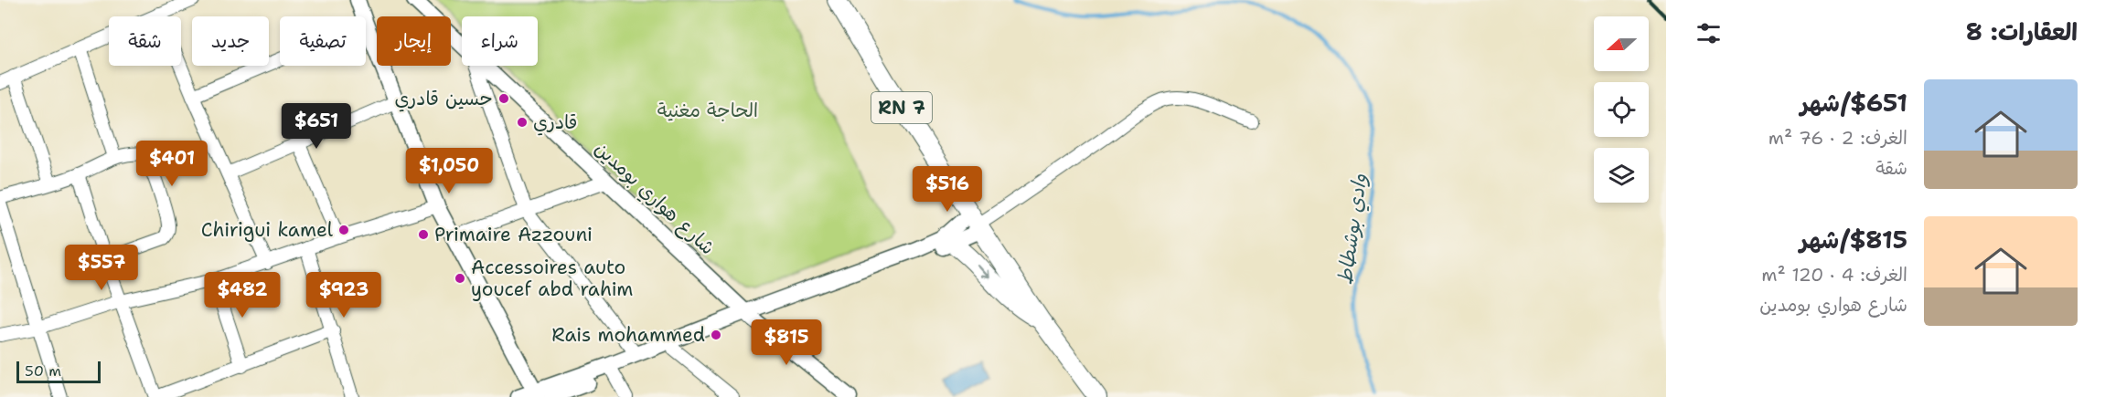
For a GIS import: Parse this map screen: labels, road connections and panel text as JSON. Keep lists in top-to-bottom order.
{
  "streets": {
    "main road": ["RN 7"],
    "street": ["شارع هواري بومدين"]
  },
  "water": ["وادي بوشطاط"],
  "parks": ["الحاجة مغنية"],
  "places": [
    "حسين قادري",
    "قادري",
    "Chirigui kamel",
    "Primaire Azzouni",
    "Accessoires auto youcef abd rahim",
    "Rais mohammed"
  ],
  "scale_bar": "50 m",
  "north": "left",
  "page": {
    "heading": "العقارات: 8",
    "chip": [
      "شراء",
      "إيجار",
      "تصفية",
      "جديد",
      "شقة"
    ],
    "list": [
      {
        "name": "$651/شهر",
        "note": "الغرف: 2 · 76 m² · شقة"
      },
      {
        "name": "$815/شهر",
        "note": "الغرف: 4 · 120 m² · شارع هواري بومدين"
      }
    ],
    "price": [
      "$651",
      "$401",
      "$1,050",
      "$516",
      "$557",
      "$482",
      "$923",
      "$815"
    ],
    "scale": "50 m"
  }
}
